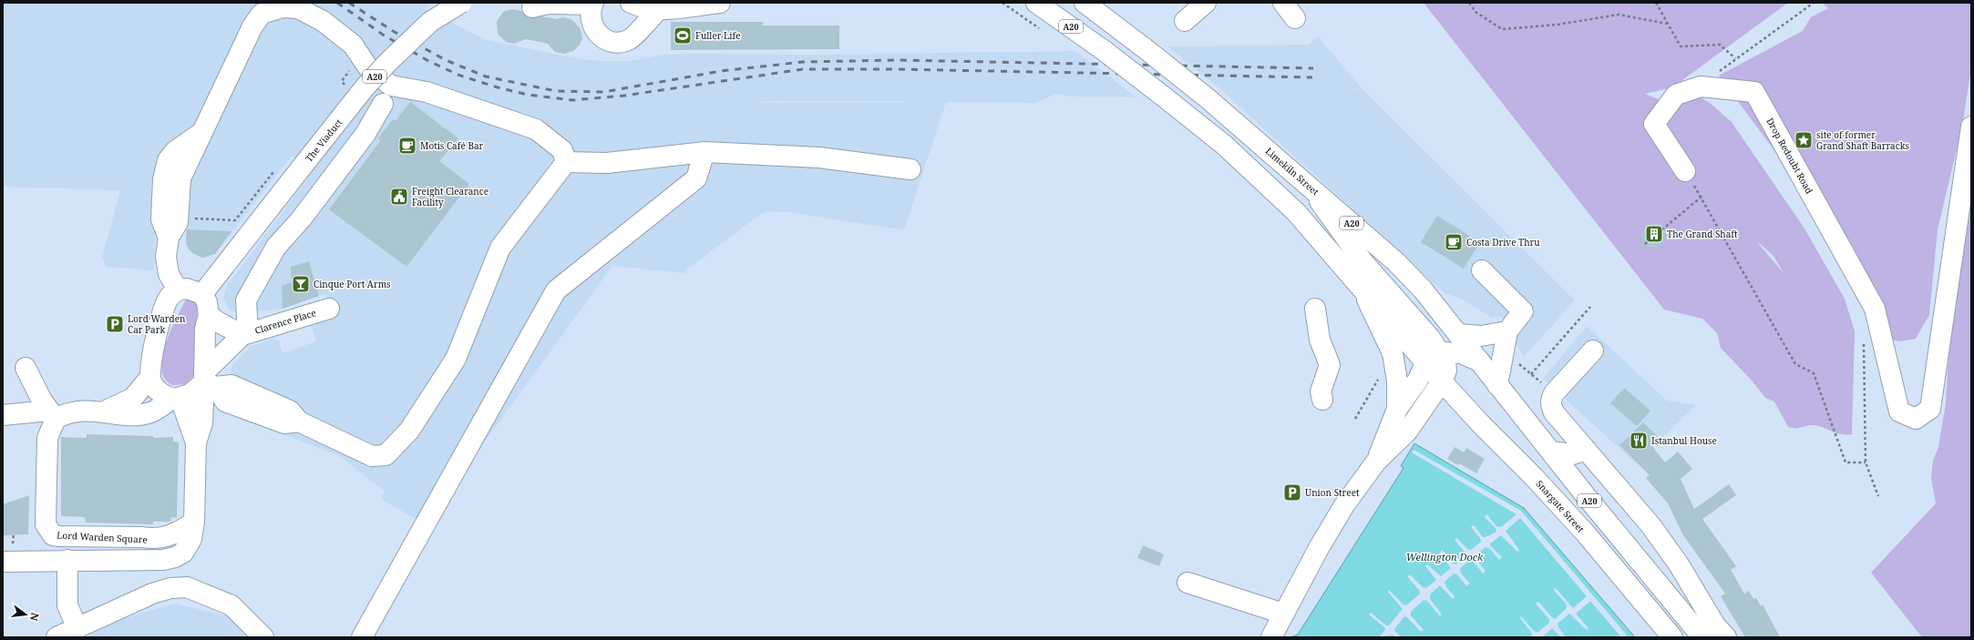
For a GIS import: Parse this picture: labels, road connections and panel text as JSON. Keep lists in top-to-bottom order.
{
  "streets": {
    "main road": [
      "A20",
      "The Viaduct",
      "Drop Redoubt Road",
      "Limekiln Street",
      "Clarence Place",
      "Snargate Street",
      "Lord Warden Square"
    ]
  },
  "crossings": [
    ["A20", "Limekiln Street"],
    ["A20", "Snargate Street"]
  ],
  "water": ["Wellington Dock"],
  "places": {
    "sports": ["Fuller Life"],
    "place": ["site of former Grand Shaft Barracks"],
    "cafe": ["Motis Café Bar", "Costa Drive Thru"],
    "public building": ["Freight Clearance Facility"],
    "building": ["The Grand Shaft"],
    "bar": ["Cinque Port Arms"],
    "parking": ["Lord Warden Car Park", "Union Street"],
    "restaurant": ["Istanbul House"]
  },
  "north": "right"
}
